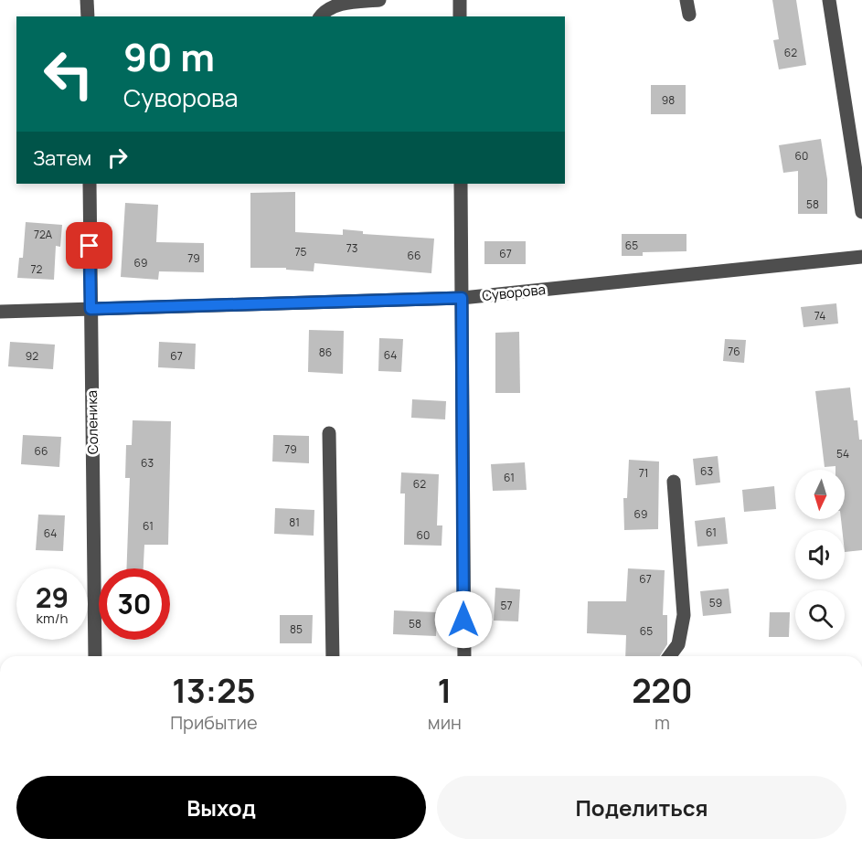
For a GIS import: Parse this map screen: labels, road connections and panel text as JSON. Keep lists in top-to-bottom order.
{
  "streets": {
    "street": ["Суворова", "Соленика"]
  },
  "crossings": [
    ["Суворова", "Соленика"]
  ],
  "house_numbers": [
    "62",
    "98",
    "60",
    "58",
    "72А",
    "65",
    "73",
    "75",
    "67",
    "66",
    "79",
    "69",
    "72",
    "74",
    "76",
    "86",
    "64",
    "92",
    "67",
    "79",
    "66",
    "54",
    "63",
    "63",
    "71",
    "61",
    "62",
    "69",
    "81",
    "61",
    "61",
    "64",
    "60",
    "67",
    "59",
    "57",
    "58",
    "85",
    "65"
  ],
  "north": "bottom",
  "page": {
    "turn": ["90 m", "Суворова"],
    "then": "Затем",
    "speed": "29 km/h",
    "limit": "30",
    "eta": [
      "13:25",
      "Прибытие",
      "1",
      "мин",
      "220",
      "m"
    ],
    "buttons": ["Выход", "Поделиться"]
  }
}
